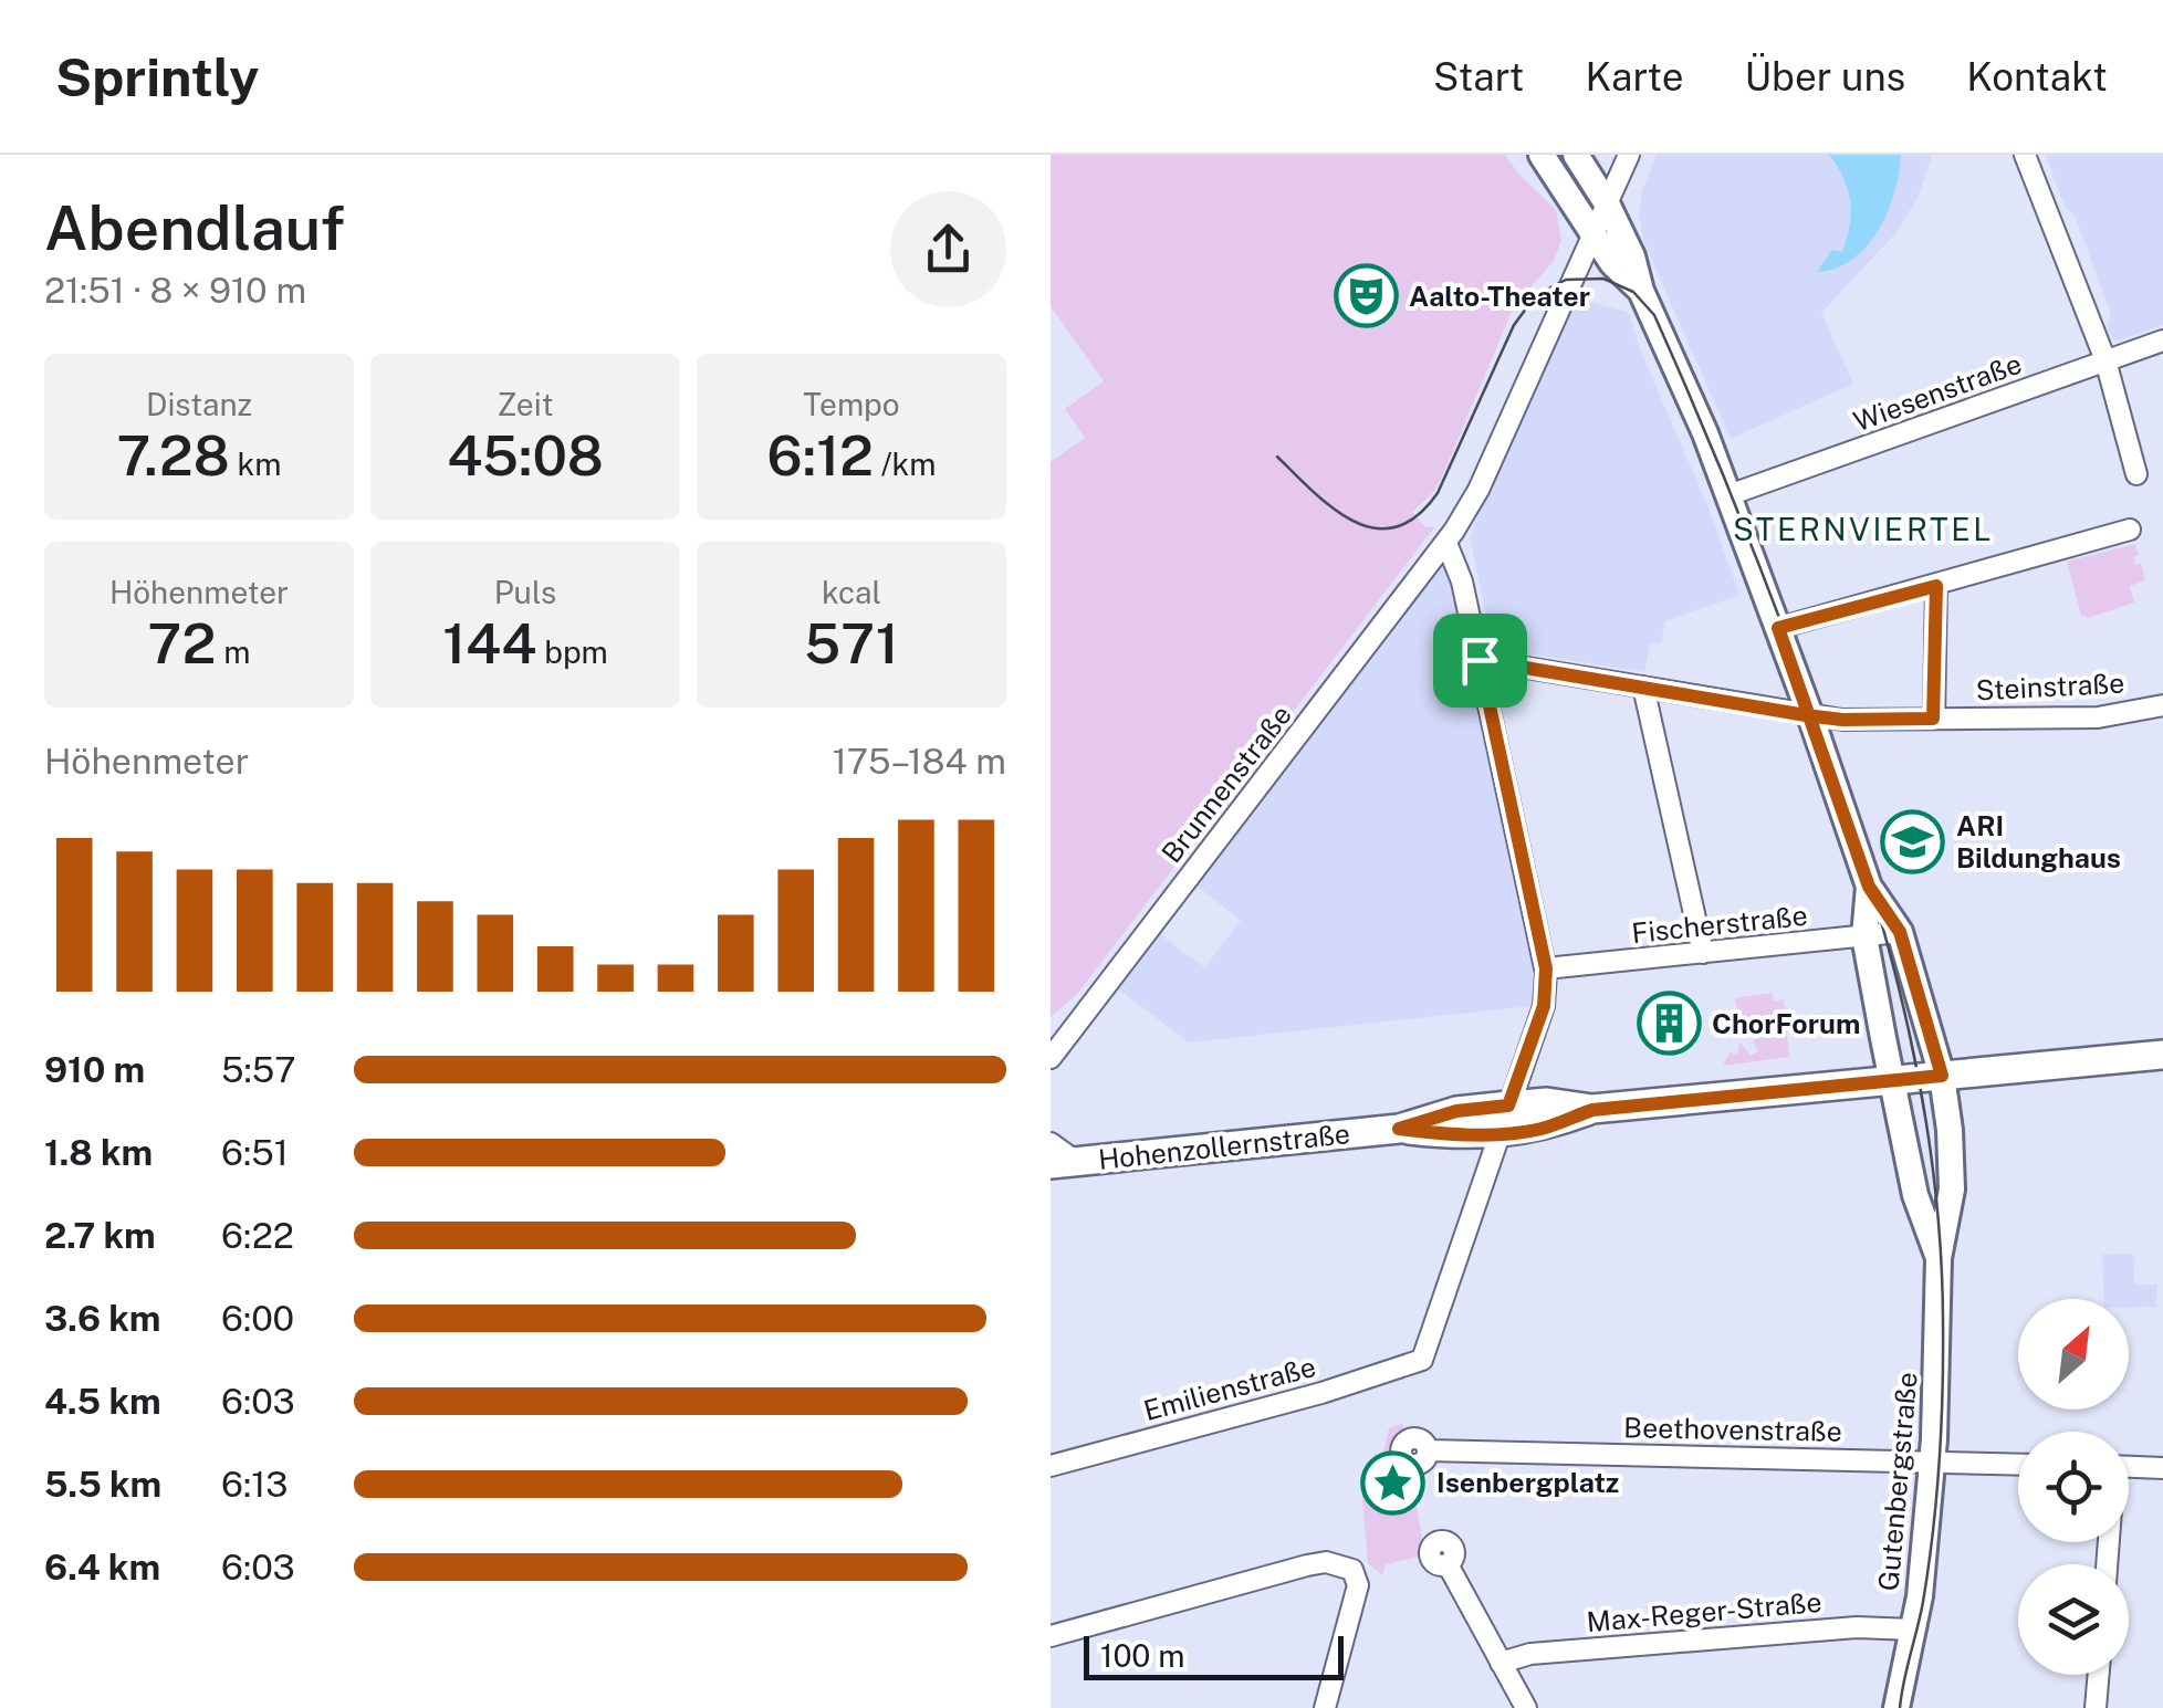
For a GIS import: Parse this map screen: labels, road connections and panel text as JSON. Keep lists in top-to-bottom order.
{
  "streets": {
    "main road": ["Hohenzollernstraße"],
    "street": [
      "Wiesenstraße",
      "Steinstraße",
      "Brunnenstraße",
      "Fischerstraße",
      "Emilienstraße",
      "Beethovenstraße",
      "Gutenbergstraße",
      "Max-Reger-Straße"
    ]
  },
  "crossings": [
    ["Wiesenstraße", "Gutenbergstraße"],
    ["Steinstraße", "Gutenbergstraße"],
    ["Fischerstraße", "Gutenbergstraße"],
    ["Hohenzollernstraße", "Emilienstraße"],
    ["Hohenzollernstraße", "Gutenbergstraße"],
    ["Beethovenstraße", "Gutenbergstraße"],
    ["Gutenbergstraße", "Max-Reger-Straße"]
  ],
  "districts": ["STERNVIERTEL"],
  "places": {
    "theatre": ["Aalto-Theater"],
    "school or university": ["ARI Bildunghaus"],
    "building": ["ChorForum"],
    "place": ["Isenbergplatz"]
  },
  "scale_bar": "100 m",
  "north": "top right",
  "page": {
    "header": "Sprintly",
    "nav": [
      "Start",
      "Karte",
      "Über uns",
      "Kontakt"
    ],
    "heading": ["Abendlauf", "21:51 · 8 × 910 m"],
    "stats": [
      ["Distanz", "7.28 km"],
      ["Zeit", "45:08"],
      ["Tempo", "6:12 /km"],
      ["Höhenmeter", "72 m"],
      ["Puls", "144 bpm"],
      ["kcal", "571"]
    ],
    "chart": ["Höhenmeter", "175–184 m"],
    "list": [
      {
        "name": "910 m",
        "note": "5:57"
      },
      {
        "name": "1.8 km",
        "note": "6:51"
      },
      {
        "name": "2.7 km",
        "note": "6:22"
      },
      {
        "name": "3.6 km",
        "note": "6:00"
      },
      {
        "name": "4.5 km",
        "note": "6:03"
      },
      {
        "name": "5.5 km",
        "note": "6:13"
      },
      {
        "name": "6.4 km",
        "note": "6:03"
      }
    ],
    "scale": "100 m"
  }
}
